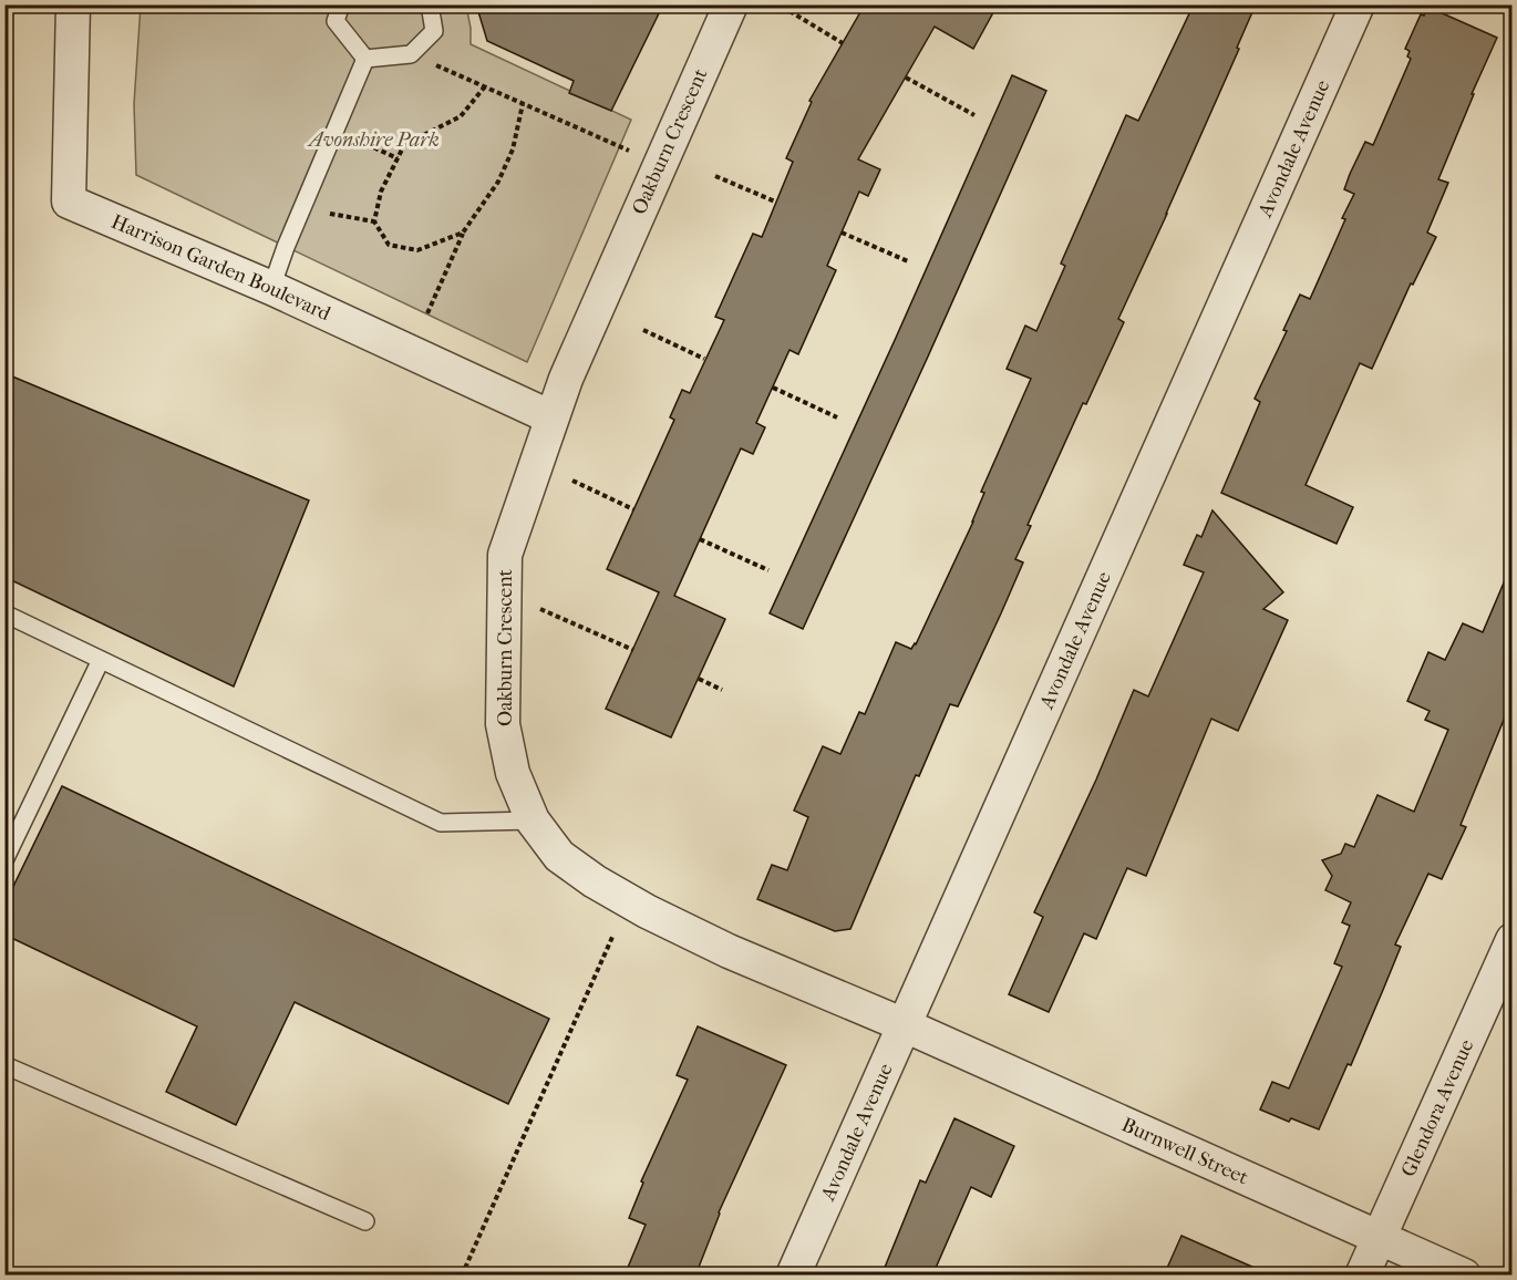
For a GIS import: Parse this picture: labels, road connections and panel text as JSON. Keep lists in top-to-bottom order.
{
  "streets": {
    "street": [
      "Oakburn Crescent",
      "Avondale Avenue",
      "Harrison Garden Boulevard",
      "Glendora Avenue",
      "Burnwell Street"
    ]
  },
  "crossings": [
    ["Oakburn Crescent", "Avondale Avenue"],
    ["Oakburn Crescent", "Harrison Garden Boulevard"],
    ["Oakburn Crescent", "Burnwell Street"],
    ["Avondale Avenue", "Burnwell Street"],
    ["Glendora Avenue", "Burnwell Street"]
  ],
  "parks": ["Avonshire Park"]
}
